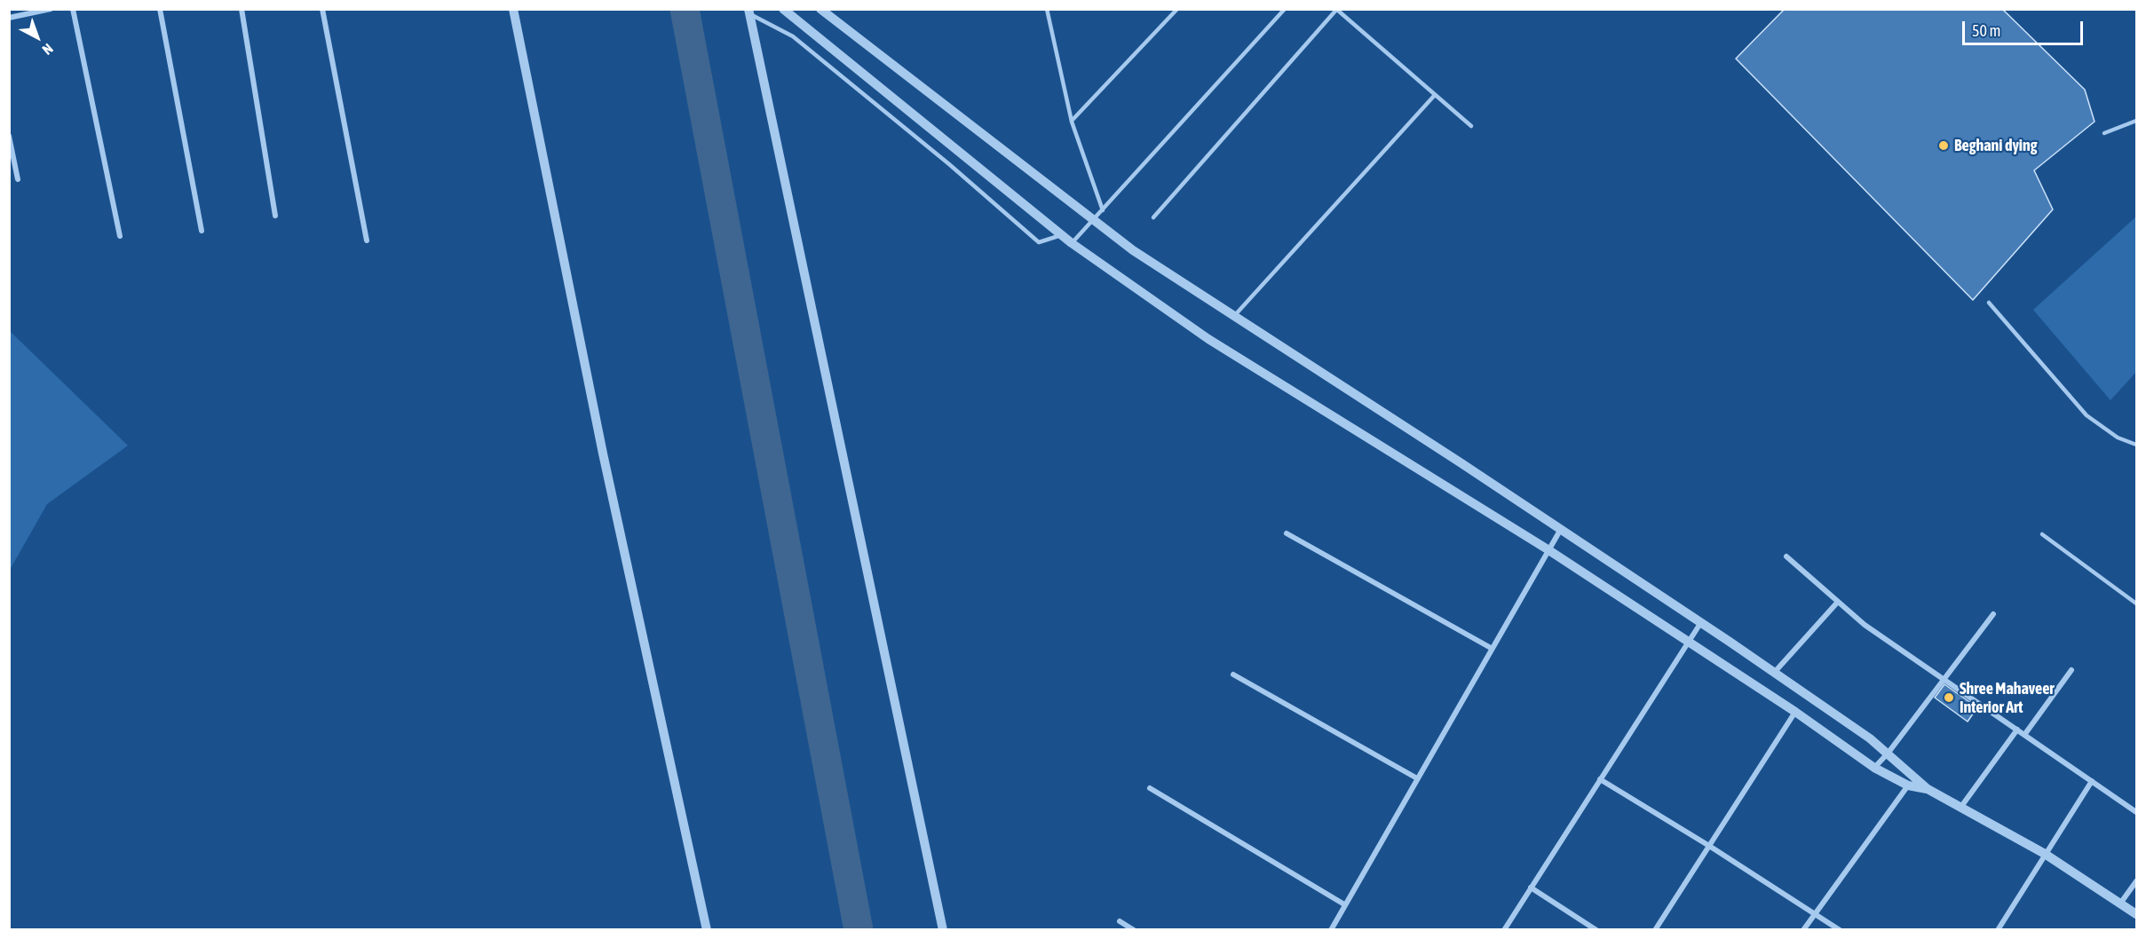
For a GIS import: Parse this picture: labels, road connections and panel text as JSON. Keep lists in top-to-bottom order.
{
  "places": ["Beghani dying", "Shree Mahaveer Interior Art"],
  "scale_bar": "50 m",
  "north": "bottom right"
}
